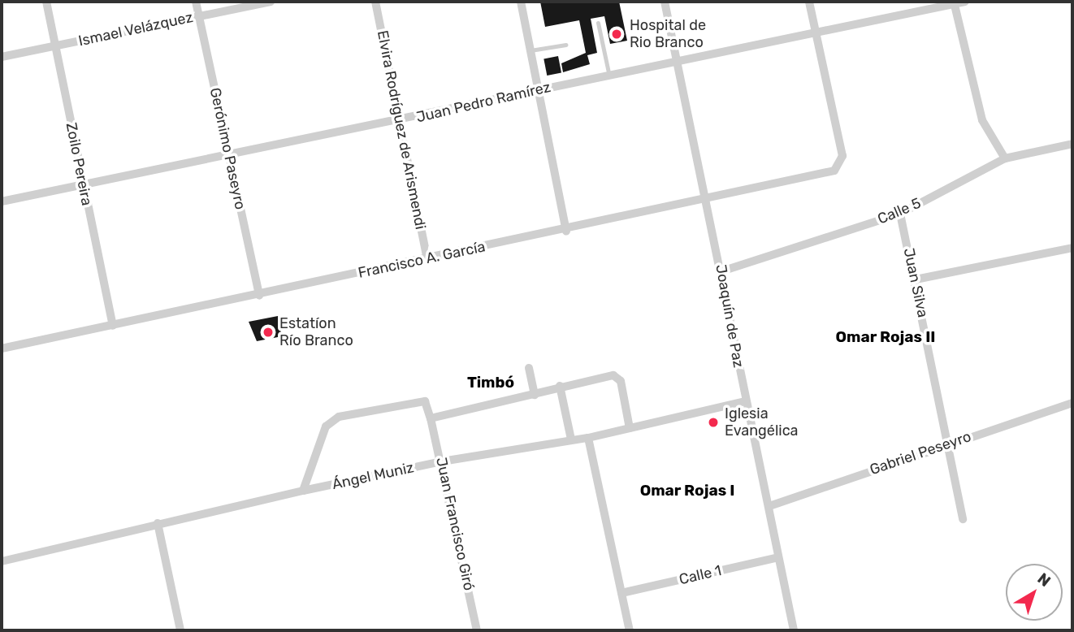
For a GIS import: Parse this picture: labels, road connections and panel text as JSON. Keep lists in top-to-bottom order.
{
  "streets": {
    "street": [
      "Ismael Velázquez",
      "Juan Pedro Ramírez",
      "Elvira Rodríguez de Arismendi",
      "Gerónimo Paseyro",
      "Zoilo Pereira",
      "Calle 5",
      "Francisco A. García",
      "Juan Silva",
      "Joaquín de Paz",
      "Gabriel Peseyro",
      "Ángel Muniz",
      "Juan Francisco Giró",
      "Calle 1"
    ]
  },
  "crossings": [
    ["Ismael Velázquez", "Gerónimo Paseyro"],
    ["Ismael Velázquez", "Zoilo Pereira"],
    ["Juan Pedro Ramírez", "Elvira Rodríguez de Arismendi"],
    ["Juan Pedro Ramírez", "Gerónimo Paseyro"],
    ["Juan Pedro Ramírez", "Zoilo Pereira"],
    ["Juan Pedro Ramírez", "Francisco A. García"],
    ["Juan Pedro Ramírez", "Joaquín de Paz"],
    ["Elvira Rodríguez de Arismendi", "Francisco A. García"],
    ["Gerónimo Paseyro", "Francisco A. García"],
    ["Zoilo Pereira", "Francisco A. García"],
    ["Calle 5", "Juan Silva"],
    ["Calle 5", "Joaquín de Paz"],
    ["Francisco A. García", "Joaquín de Paz"],
    ["Juan Silva", "Gabriel Peseyro"],
    ["Joaquín de Paz", "Gabriel Peseyro"],
    ["Joaquín de Paz", "Ángel Muniz"],
    ["Joaquín de Paz", "Calle 1"],
    ["Ángel Muniz", "Juan Francisco Giró"]
  ],
  "districts": ["Omar Rojas II", "Timbó", "Omar Rojas I"],
  "places": ["Hospital de Rio Branco", "Estatíon Río Branco", "Iglesia Evangélica"],
  "north": "top right"
}
